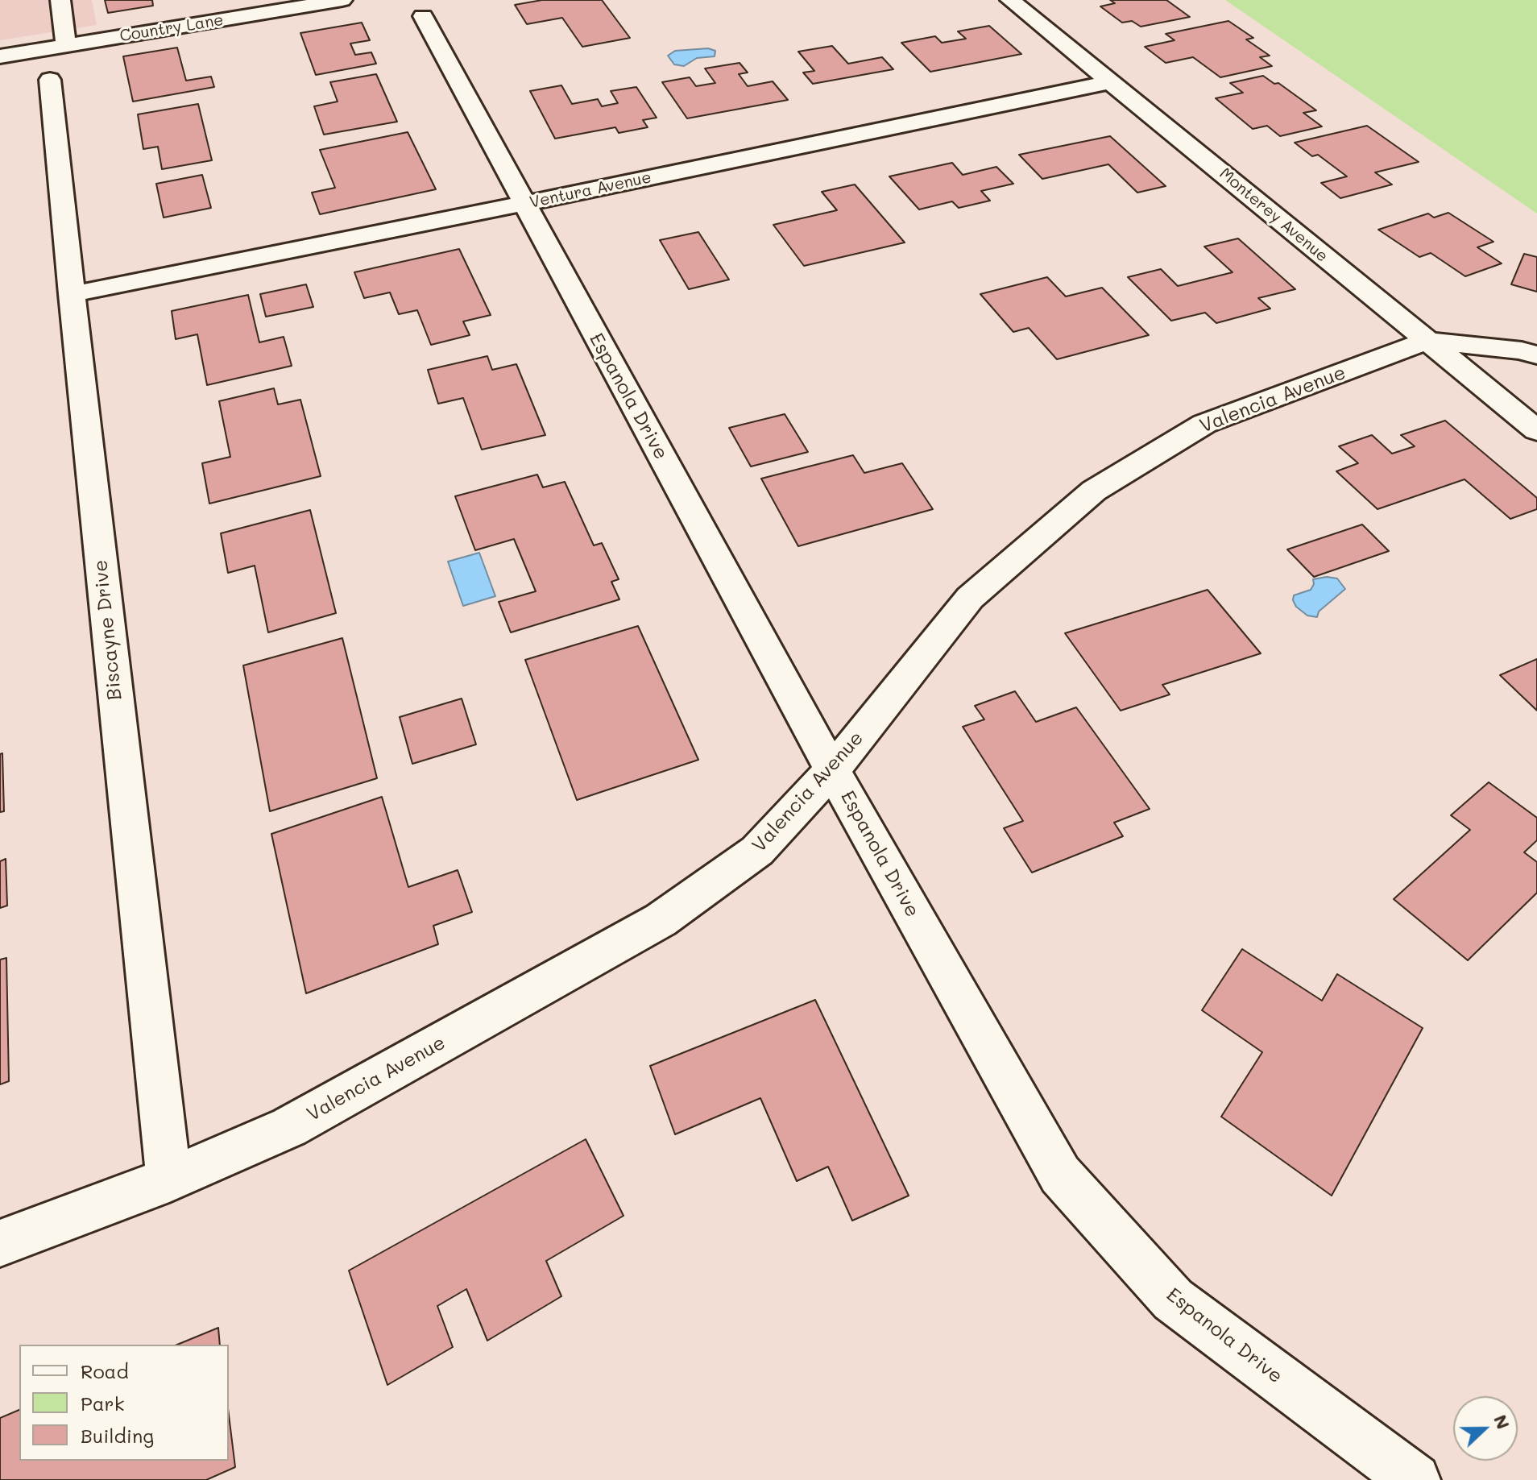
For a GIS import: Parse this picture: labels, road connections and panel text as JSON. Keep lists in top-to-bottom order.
{
  "streets": {
    "street": [
      "Country Lane",
      "Ventura Avenue",
      "Monterey Avenue",
      "Espanola Drive",
      "Valencia Avenue",
      "Biscayne Drive"
    ]
  },
  "crossings": [
    ["Ventura Avenue", "Monterey Avenue"],
    ["Ventura Avenue", "Espanola Drive"],
    ["Ventura Avenue", "Biscayne Drive"],
    ["Monterey Avenue", "Valencia Avenue"],
    ["Espanola Drive", "Valencia Avenue"],
    ["Valencia Avenue", "Biscayne Drive"]
  ],
  "legend": ["Road", "Park", "Building"],
  "north": "right"
}
